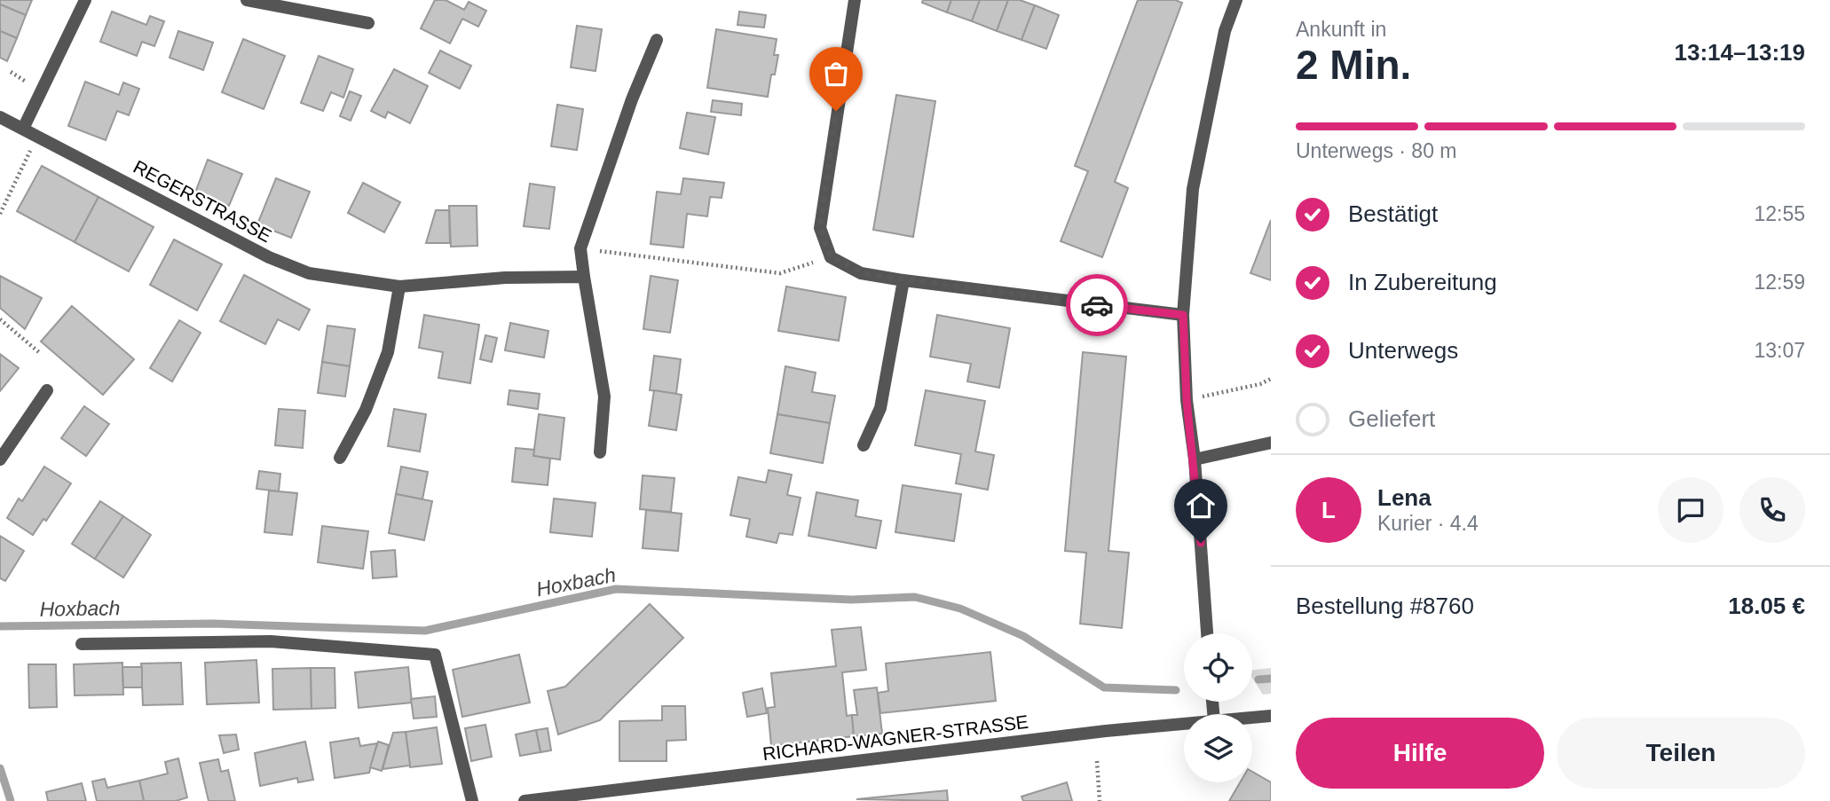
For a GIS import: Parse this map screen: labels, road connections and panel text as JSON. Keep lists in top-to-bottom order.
{
  "streets": {
    "street": ["REGERSTRASSE", "RICHARD-WAGNER-STRASSE"]
  },
  "water": ["Hoxbach"],
  "page": {
    "heading": ["2 Min.", "Ankunft in", "13:14–13:19"],
    "panel": [
      "Lena",
      "Kurier · 4.4",
      "Bestellung #8760",
      "18.05 €"
    ],
    "bar": "Unterwegs · 80 m",
    "list": [
      ["Bestätigt", "12:55"],
      ["In Zubereitung", "12:59"],
      ["Unterwegs", "13:07"],
      "Geliefert"
    ],
    "round": "L",
    "buttons": ["Hilfe", "Teilen"]
  }
}
